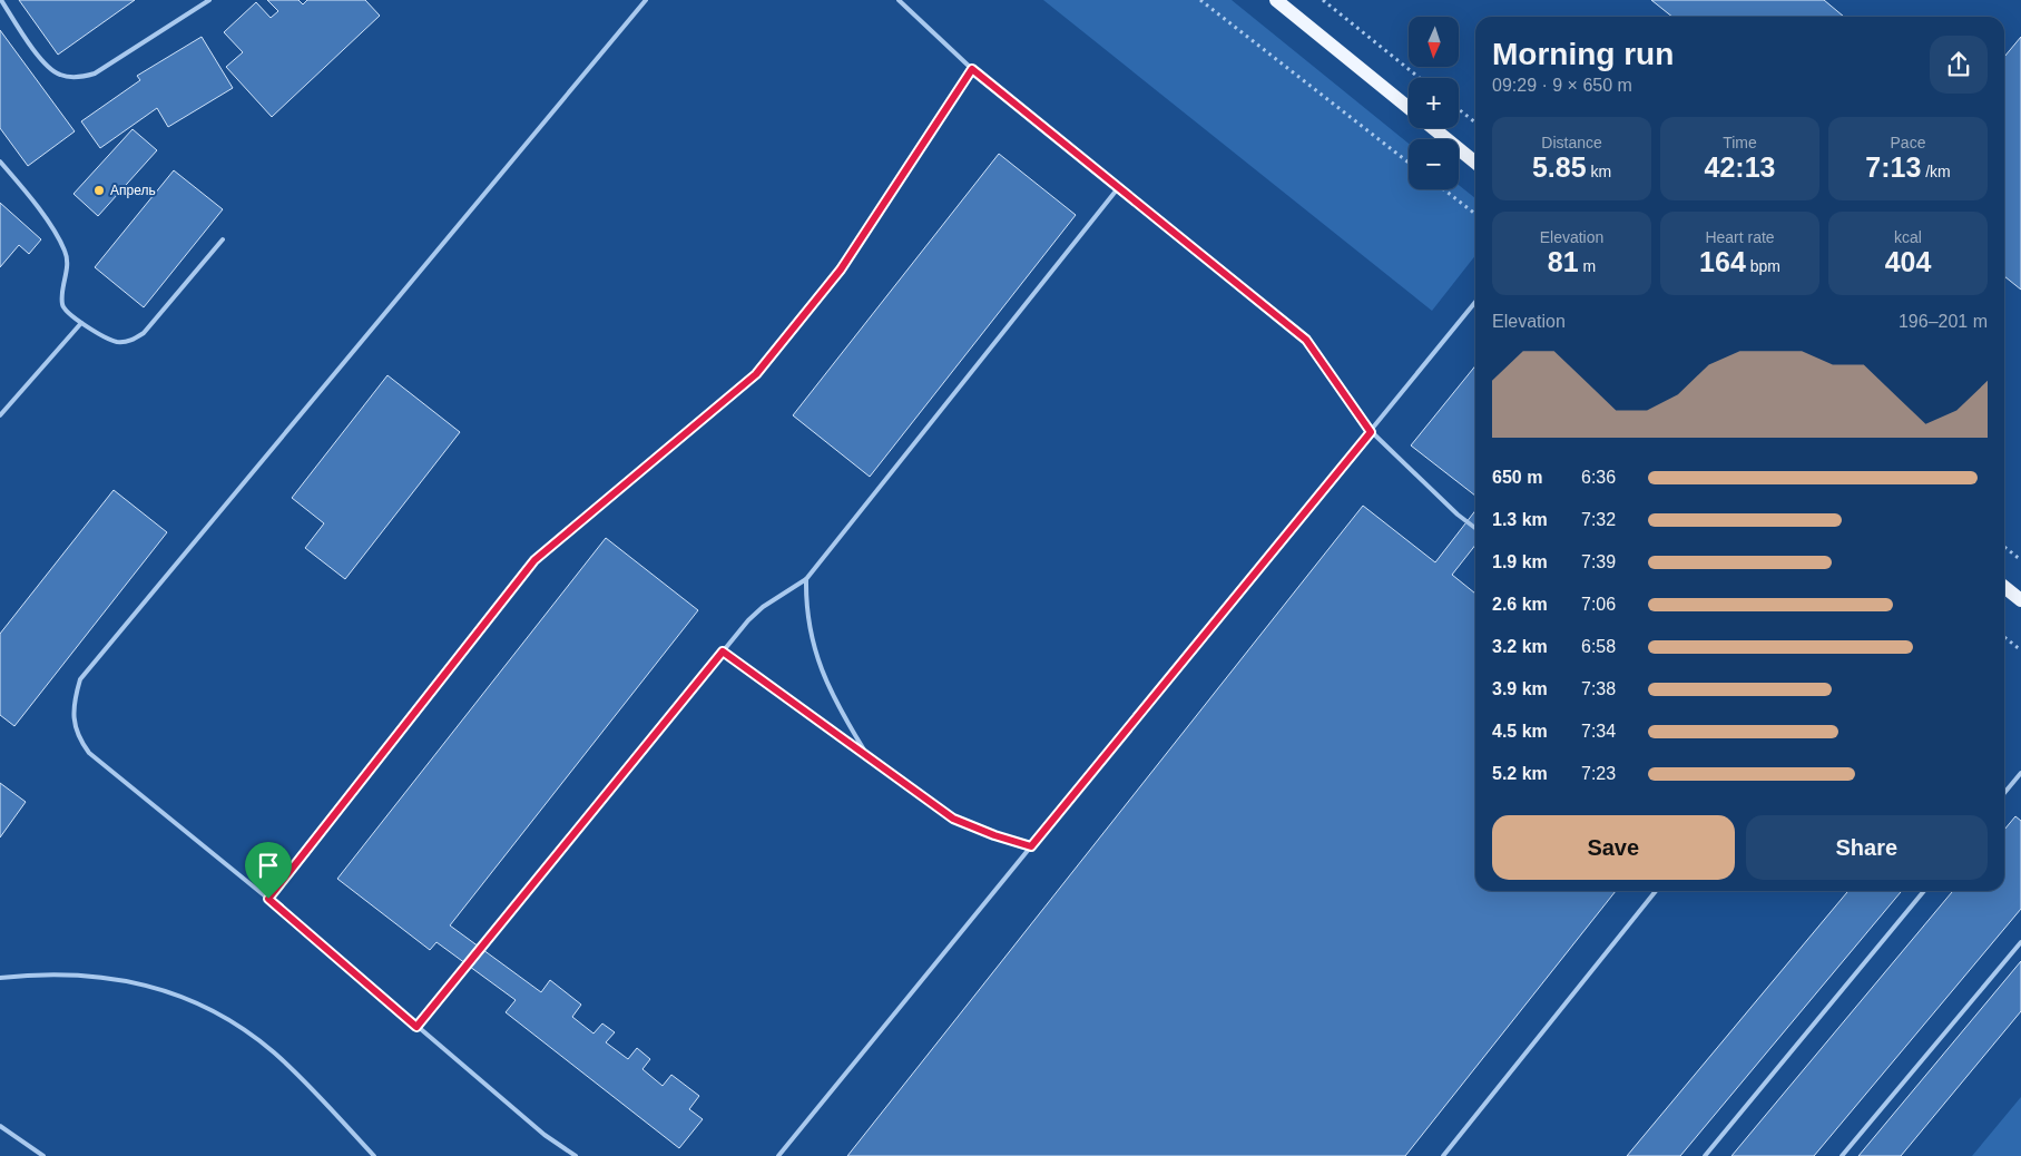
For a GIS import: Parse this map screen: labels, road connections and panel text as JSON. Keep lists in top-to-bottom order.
{
  "places": ["Апрель"],
  "north": "bottom",
  "page": {
    "map_buttons": ["+", "−"],
    "heading": ["Morning run", "09:29 · 9 × 650 m"],
    "stats": [
      ["Distance", "5.85 km"],
      ["Time", "42:13"],
      ["Pace", "7:13 /km"],
      ["Elevation", "81 m"],
      ["Heart rate", "164 bpm"],
      ["kcal", "404"]
    ],
    "chart": ["Elevation", "196–201 m"],
    "list": [
      {
        "name": "650 m",
        "note": "6:36"
      },
      {
        "name": "1.3 km",
        "note": "7:32"
      },
      {
        "name": "1.9 km",
        "note": "7:39"
      },
      {
        "name": "2.6 km",
        "note": "7:06"
      },
      {
        "name": "3.2 km",
        "note": "6:58"
      },
      {
        "name": "3.9 km",
        "note": "7:38"
      },
      {
        "name": "4.5 km",
        "note": "7:34"
      },
      {
        "name": "5.2 km",
        "note": "7:23"
      }
    ],
    "buttons": ["Save", "Share"]
  }
}
